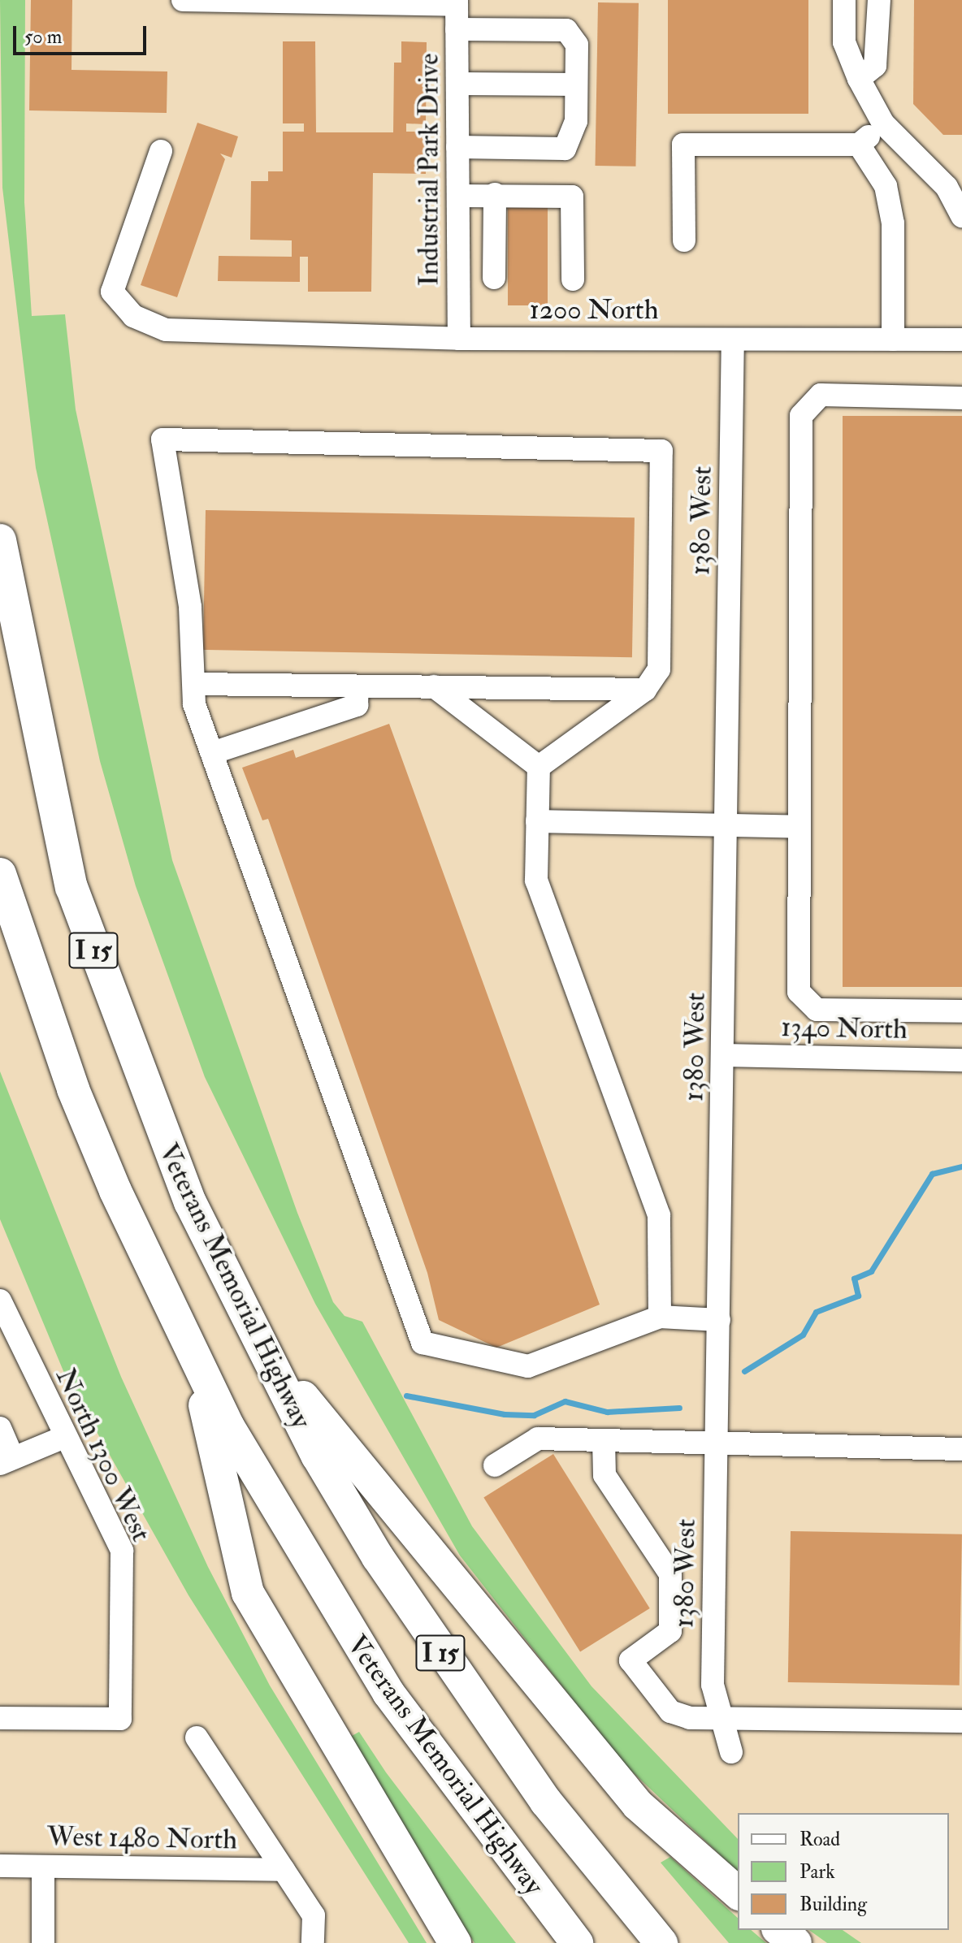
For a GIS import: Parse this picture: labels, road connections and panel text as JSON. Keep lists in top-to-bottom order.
{
  "streets": {
    "highway": ["I 15", "Veterans Memorial Highway"],
    "street": [
      "Industrial Park Drive",
      "1200 North",
      "1380 West",
      "1340 North",
      "North 1300 West",
      "West 1480 North"
    ]
  },
  "crossings": [
    ["Industrial Park Drive", "1200 North"],
    ["1200 North", "1380 West"],
    ["1380 West", "1340 North"]
  ],
  "legend": ["Road", "Park", "Building"],
  "scale_bar": "50 m"
}
